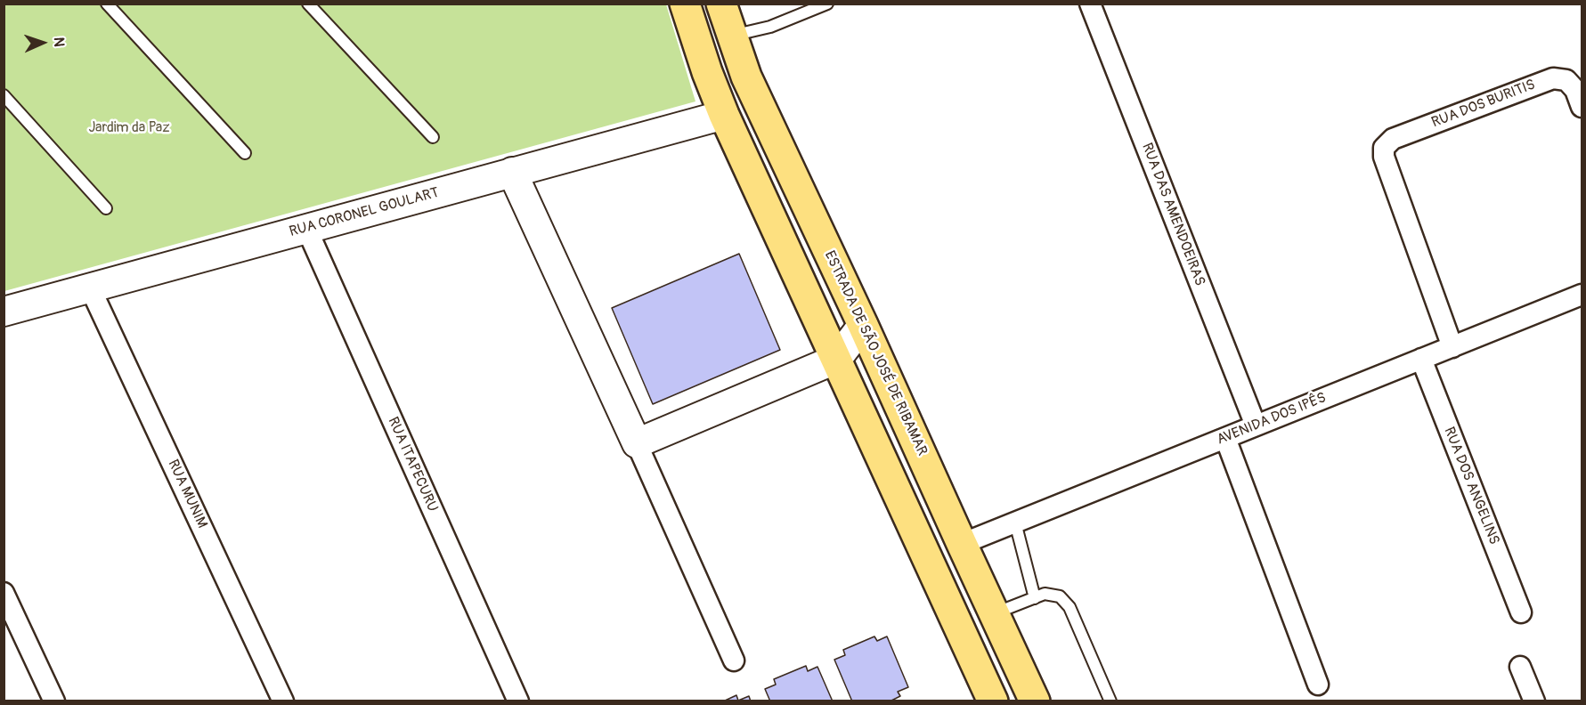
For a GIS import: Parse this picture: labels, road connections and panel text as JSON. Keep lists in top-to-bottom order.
{
  "streets": {
    "main road": ["ESTRADA DE SÃO JOSÉ DE RIBAMAR"],
    "street": [
      "RUA DOS BURITIS",
      "RUA CORONEL GOULART",
      "RUA DAS AMENDOEIRAS",
      "AVENIDA DOS IPÊS",
      "RUA ITAPECURU",
      "RUA DOS ANGELINS",
      "RUA MUNIM"
    ]
  },
  "crossings": [
    ["RUA DOS BURITIS", "AVENIDA DOS IPÊS"],
    ["RUA CORONEL GOULART", "RUA ITAPECURU"],
    ["RUA CORONEL GOULART", "RUA MUNIM"],
    ["RUA DAS AMENDOEIRAS", "AVENIDA DOS IPÊS"],
    ["ESTRADA DE SÃO JOSÉ DE RIBAMAR", "AVENIDA DOS IPÊS"],
    ["AVENIDA DOS IPÊS", "RUA DOS ANGELINS"]
  ],
  "parks": ["Jardim da Paz"],
  "north": "right"
}
